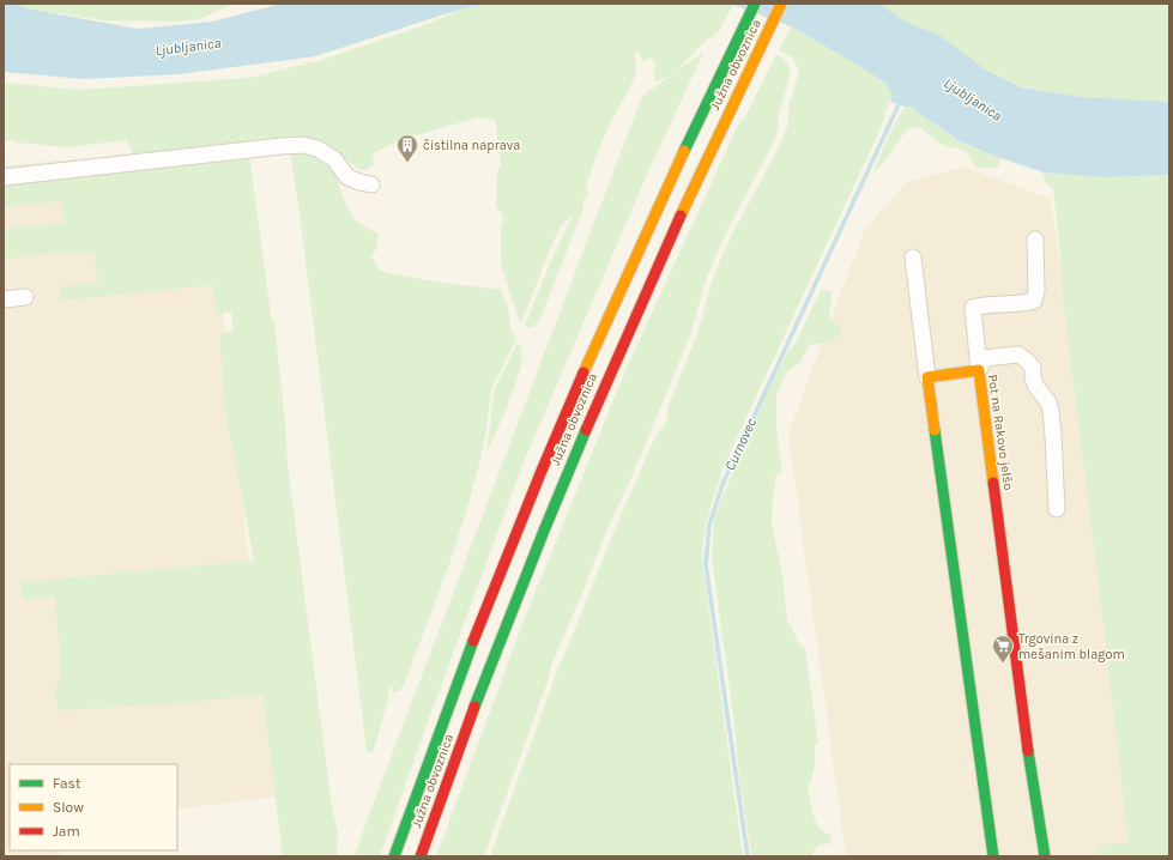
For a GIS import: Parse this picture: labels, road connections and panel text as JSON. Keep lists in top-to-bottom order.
{
  "streets": {
    "main road": ["Južna obvoznica", "Pot na Rakovo jelšo"]
  },
  "water": ["Ljubljanica", "Curnovec"],
  "places": {
    "building": ["čistilna naprava"],
    "supermarket": ["Trgovina z mešanim blagom"]
  },
  "legend": ["Fast", "Slow", "Jam"]
}
